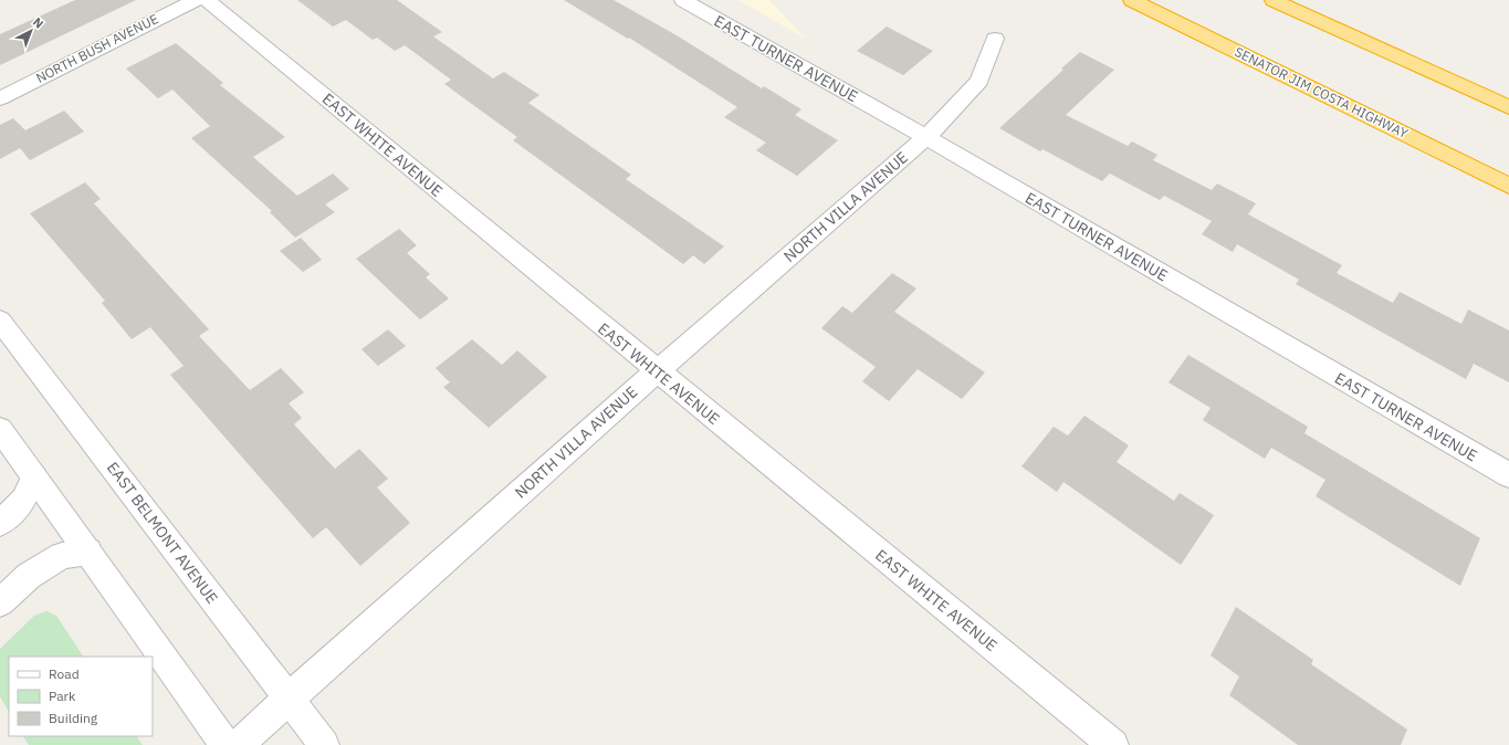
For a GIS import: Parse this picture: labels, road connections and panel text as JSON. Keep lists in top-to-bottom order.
{
  "streets": {
    "highway": ["SENATOR JIM COSTA HIGHWAY"],
    "street": [
      "NORTH BUSH AVENUE",
      "EAST TURNER AVENUE",
      "EAST WHITE AVENUE",
      "NORTH VILLA AVENUE",
      "EAST BELMONT AVENUE"
    ]
  },
  "crossings": [
    ["EAST TURNER AVENUE", "NORTH VILLA AVENUE"],
    ["EAST WHITE AVENUE", "NORTH VILLA AVENUE"],
    ["NORTH VILLA AVENUE", "EAST BELMONT AVENUE"]
  ],
  "legend": ["Road", "Park", "Building"],
  "north": "top right"
}
